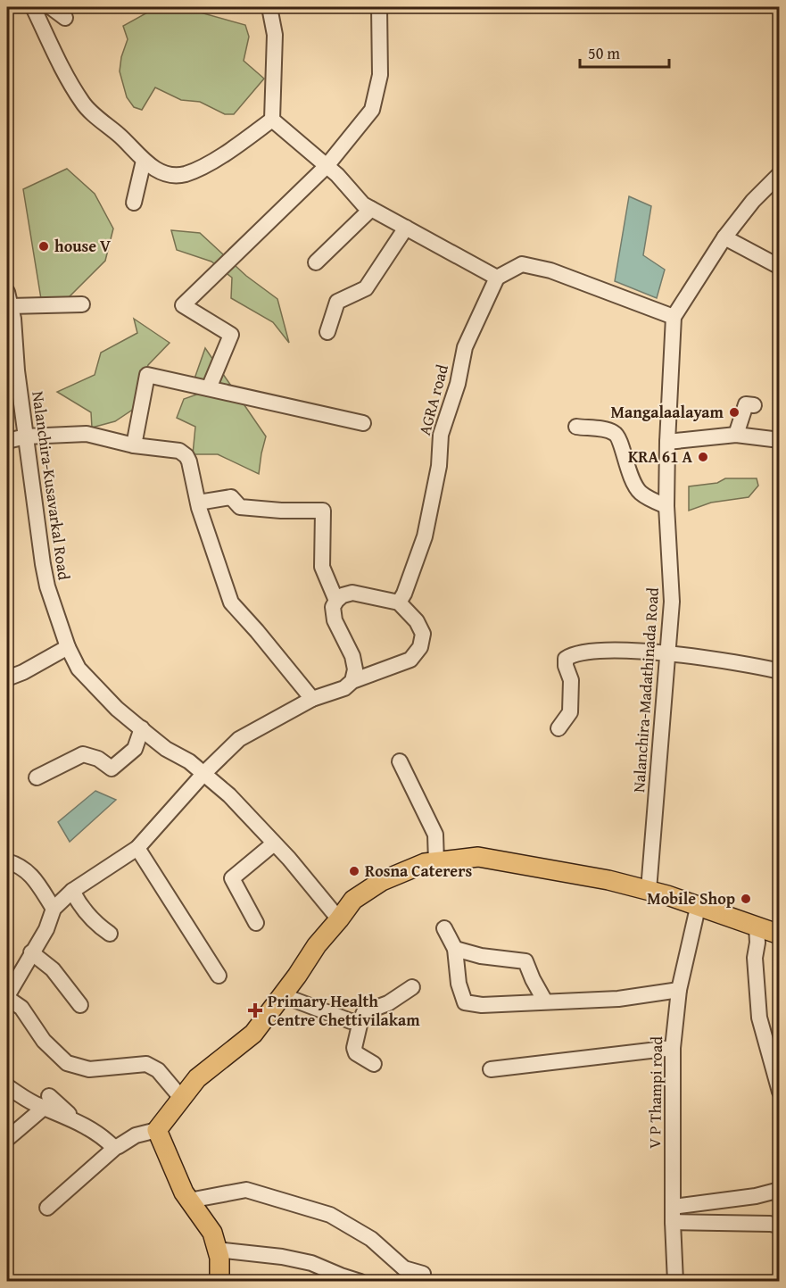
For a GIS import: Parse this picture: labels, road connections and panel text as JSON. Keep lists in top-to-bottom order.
{
  "streets": {
    "street": [
      "AGRA road",
      "Nalanchira-Kusavarkal Road",
      "Nalanchira-Madathinada Road",
      "V P Thampi road"
    ]
  },
  "places": {
    "other": [
      "house V",
      "Mangalaalayam",
      "KRA 61 A",
      "Rosna Caterers",
      "Mobile Shop"
    ],
    "health": ["Primary Health Centre Chettivilakam"]
  },
  "scale_bar": "50 m"
}
